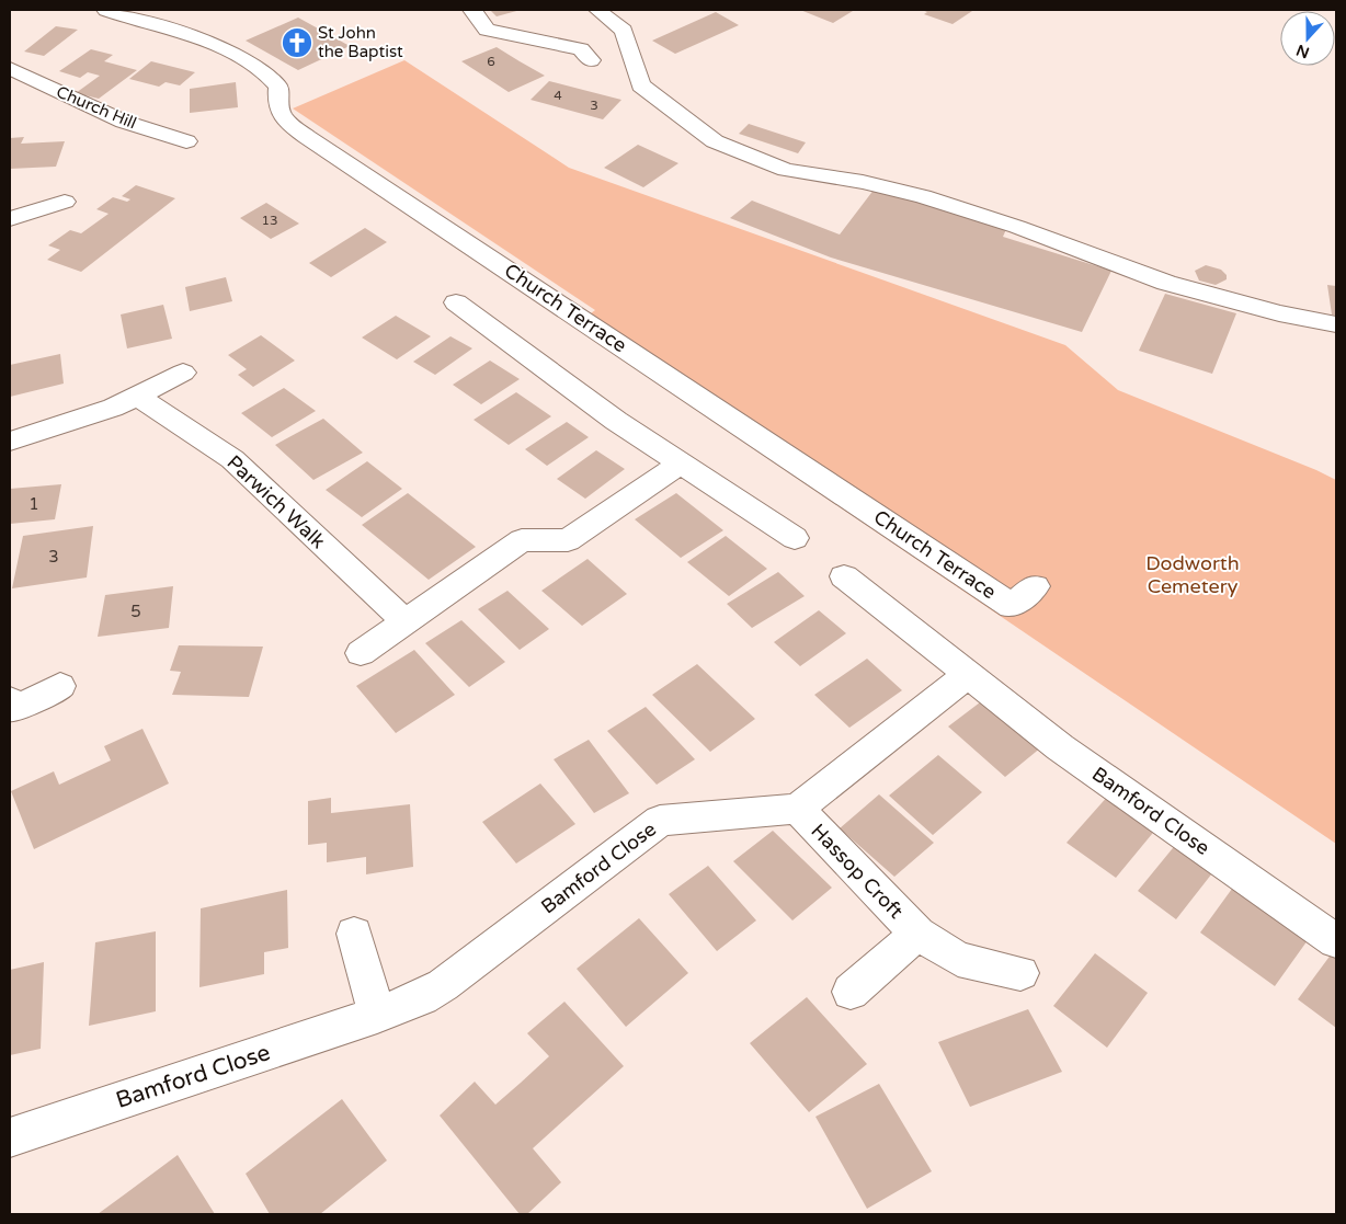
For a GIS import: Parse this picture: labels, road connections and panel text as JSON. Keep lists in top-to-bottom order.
{
  "streets": {
    "street": [
      "Church Hill",
      "Church Terrace",
      "Parwich Walk",
      "Bamford Close",
      "Hassop Croft"
    ]
  },
  "crossings": [
    ["Bamford Close", "Hassop Croft"]
  ],
  "parks": ["Dodworth Cemetery"],
  "places": {
    "church": ["St John the Baptist"]
  },
  "house_numbers": [
    "6",
    "4",
    "3",
    "13",
    "1",
    "3",
    "5"
  ],
  "north": "bottom"
}
